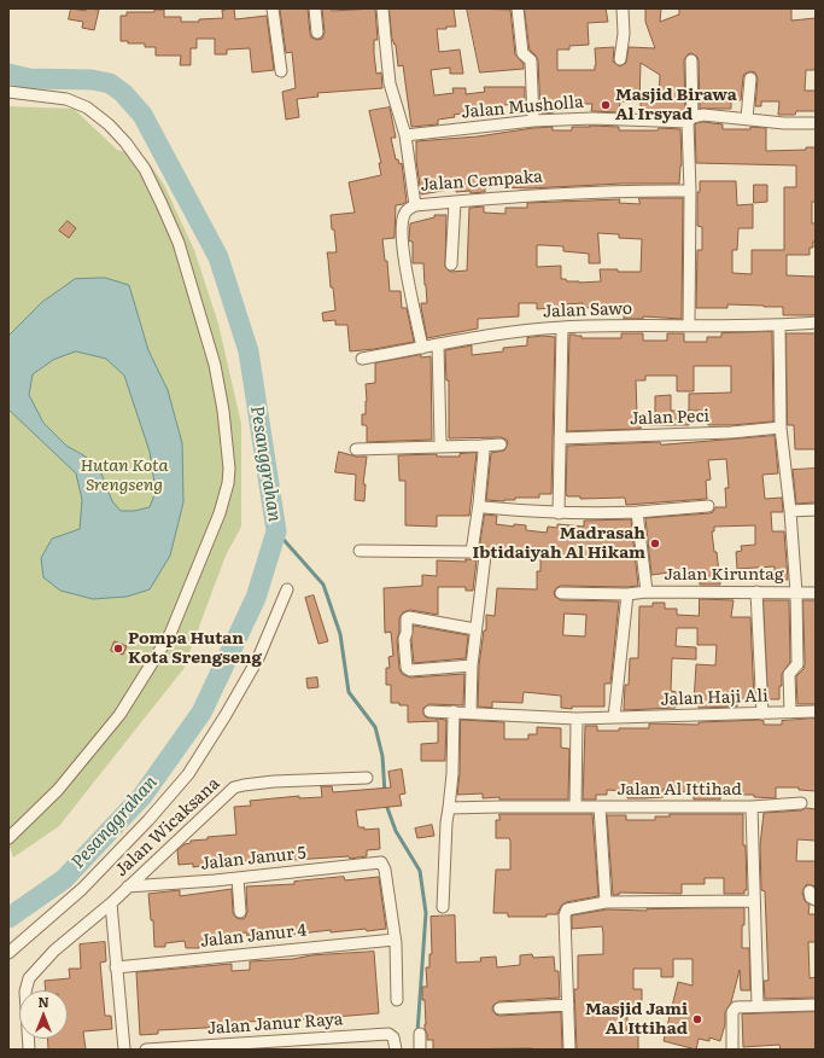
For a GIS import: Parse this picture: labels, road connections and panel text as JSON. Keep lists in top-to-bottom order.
{
  "streets": {
    "street": [
      "Jalan Musholla",
      "Jalan Cempaka",
      "Jalan Sawo",
      "Jalan Peci",
      "Jalan Kiruntag",
      "Jalan Haji Ali",
      "Jalan Al Ittihad",
      "Jalan Wicaksana",
      "Jalan Janur 5",
      "Jalan Janur 4",
      "Jalan Janur Raya"
    ]
  },
  "crossings": [
    ["Jalan Musholla", "Jalan Cempaka"],
    ["Jalan Wicaksana", "Jalan Janur 5"],
    ["Jalan Janur 5", "Jalan Janur 4"]
  ],
  "water": ["Pesanggrahan"],
  "parks": ["Hutan Kota Srengseng"],
  "places": [
    "Masjid Birawa Al Irsyad",
    "Madrasah Ibtidaiyah Al Hikam",
    "Pompa Hutan Kota Srengseng",
    "Masjid Jami Al Ittihad"
  ],
  "north": "top"
}
